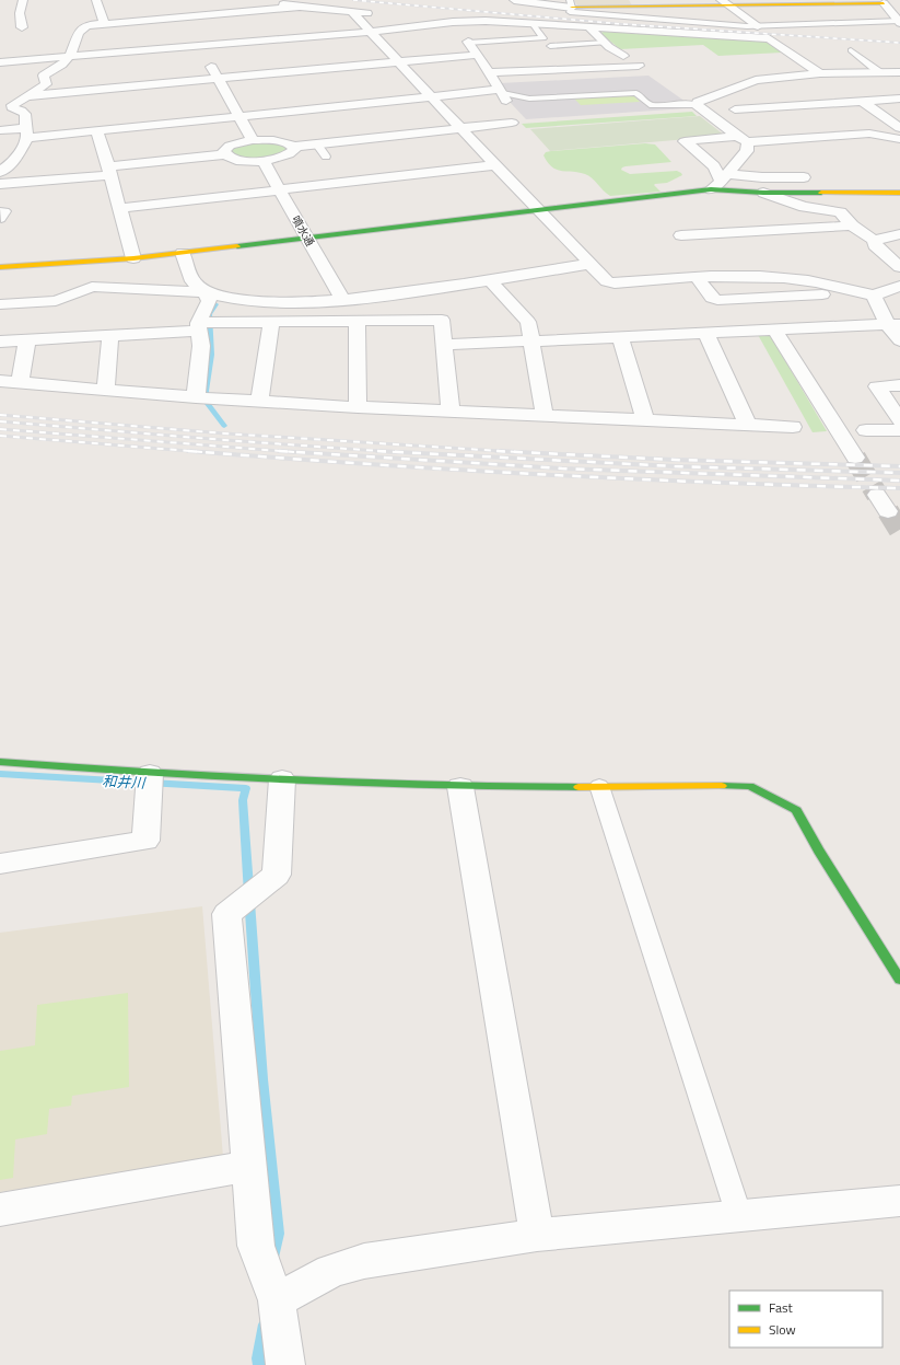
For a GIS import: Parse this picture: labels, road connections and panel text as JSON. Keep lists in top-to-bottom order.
{
  "streets": {
    "street": ["噴水通"]
  },
  "water": ["和井川"],
  "legend": ["Fast", "Slow"]
}
